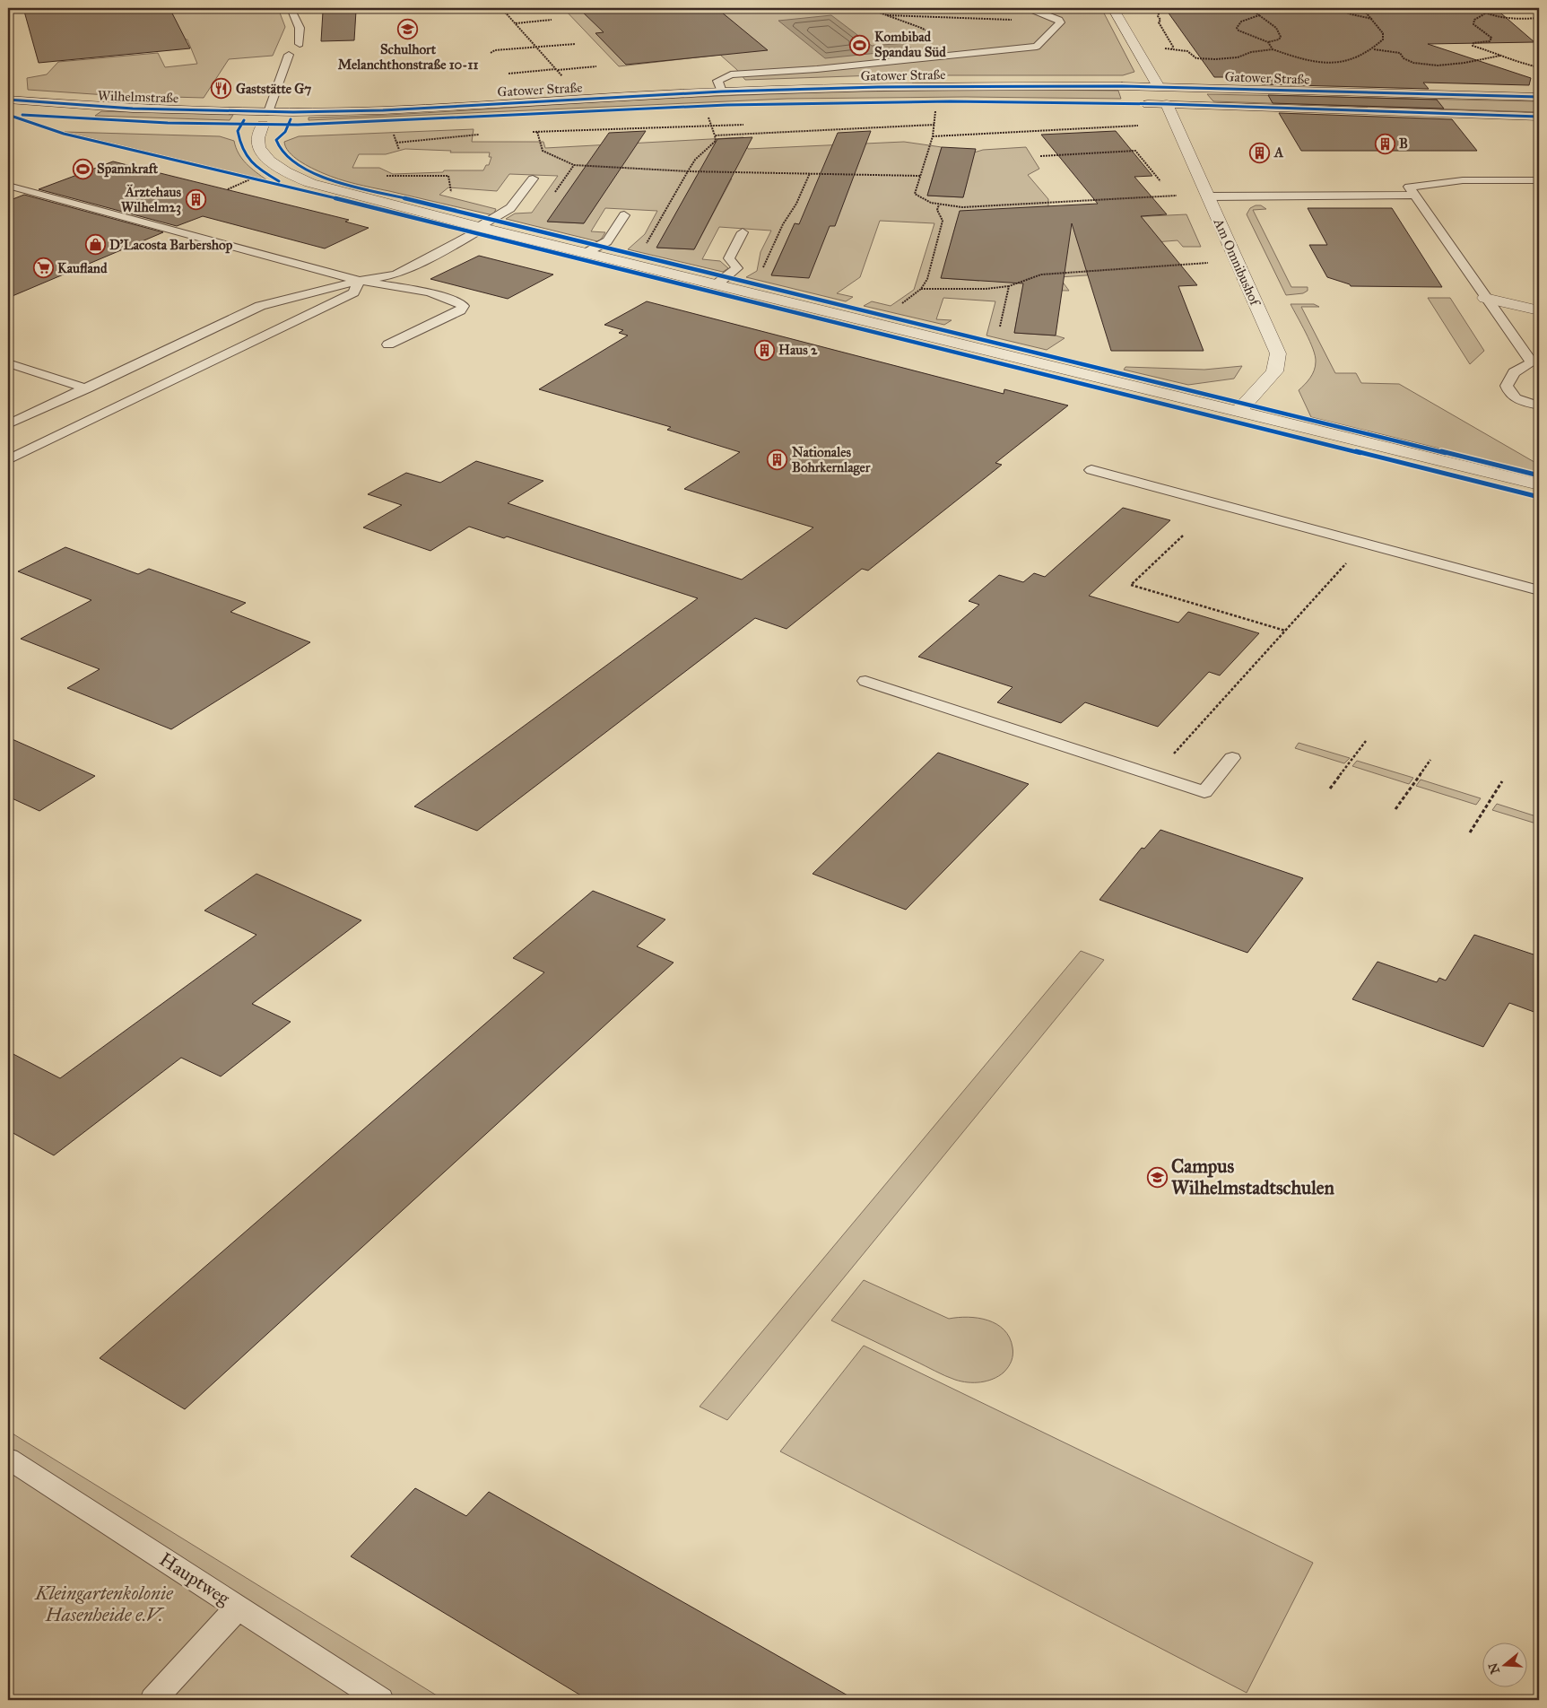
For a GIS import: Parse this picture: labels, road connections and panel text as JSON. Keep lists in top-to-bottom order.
{
  "streets": {
    "main road": ["Gatower Straße", "Wilhelmstraße", "Am Omnibushof"],
    "lane": ["Hauptweg"]
  },
  "crossings": [
    ["Gatower Straße", "Wilhelmstraße"],
    ["Gatower Straße", "Am Omnibushof"]
  ],
  "parks": ["Kleingartenkolonie Hasenheide e.V."],
  "places": {
    "school or university": ["Schulhort Melanchthonstraße 10-11", "Campus Wilhelmstadtschulen"],
    "sports": ["Kombibad Spandau Süd", "Spannkraft"],
    "restaurant": ["Gaststätte G7"],
    "building": [
      "B",
      "A",
      "Ärztehaus Wilhelm23",
      "Haus 2",
      "Nationales Bohrkernlager"
    ],
    "shop": ["D’Lacosta Barbershop"],
    "supermarket": ["Kaufland"]
  },
  "north": "left"
}
